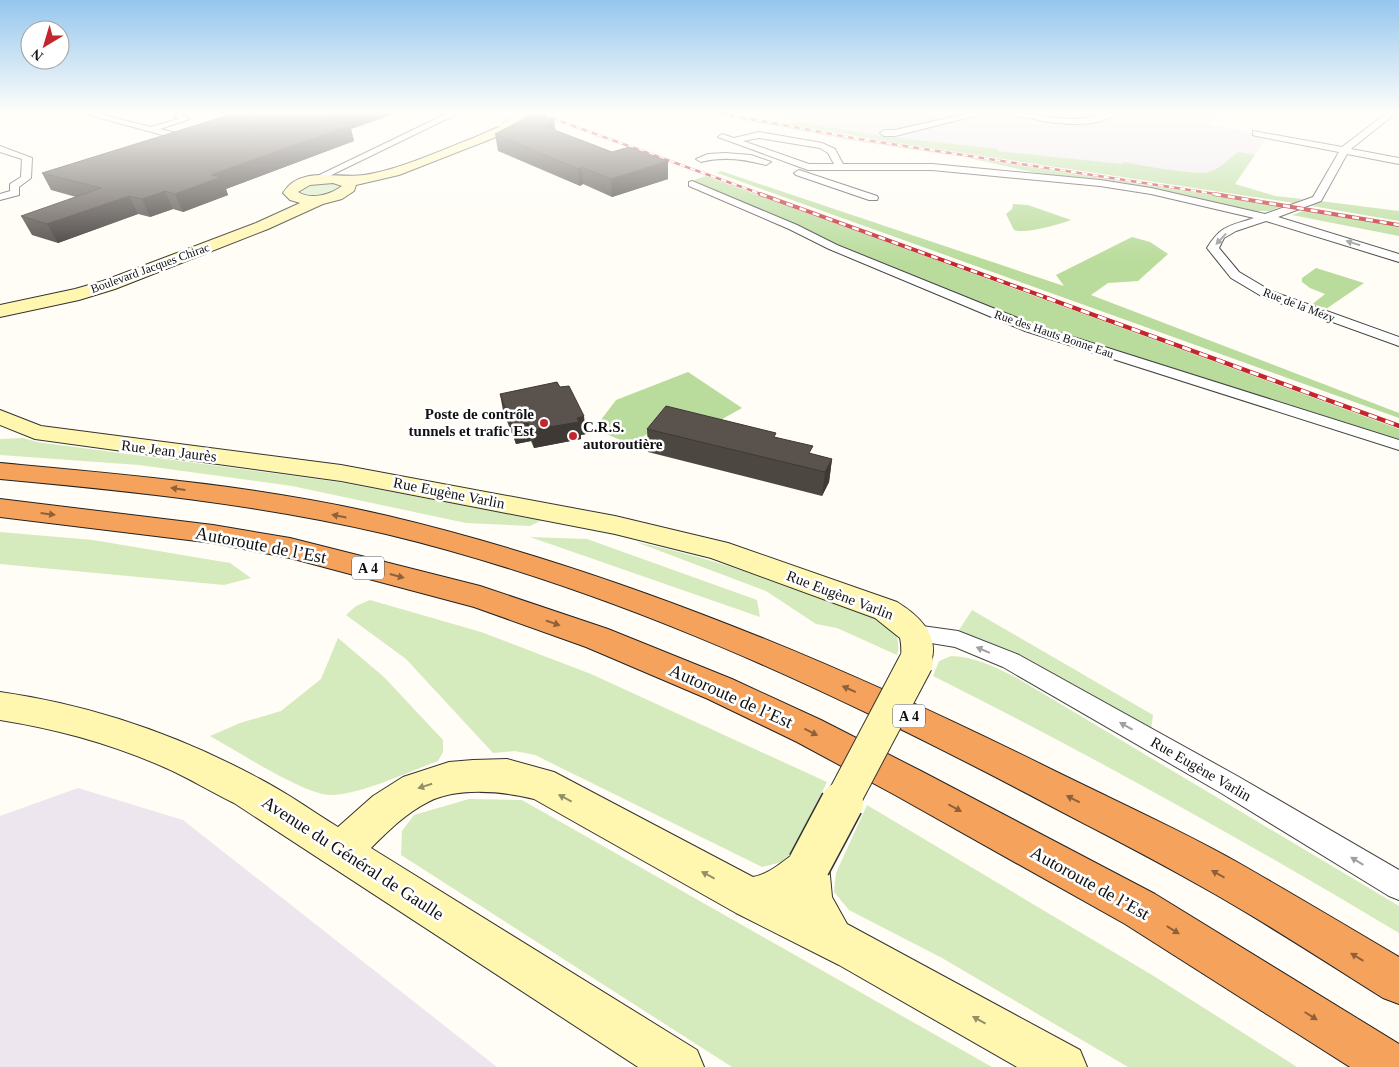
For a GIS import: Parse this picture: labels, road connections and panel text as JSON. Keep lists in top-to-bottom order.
{
  "streets": {
    "highway": ["Autoroute de l’Est", "A 4"],
    "main road": [
      "Boulevard Jacques Chirac",
      "Rue Jean Jaurès",
      "Rue Eugène Varlin",
      "Avenue du Général de Gaulle"
    ],
    "street": ["Rue de la Mézy", "Rue des Hauts Bonne Eau"]
  },
  "crossings": [
    ["Rue Jean Jaurès", "Rue Eugène Varlin"]
  ],
  "one_way": ["Rue Eugène Varlin"],
  "places": ["Poste de contrôle tunnels et trafic Est", "C.R.S. autoroutière"],
  "north": "bottom left"
}
